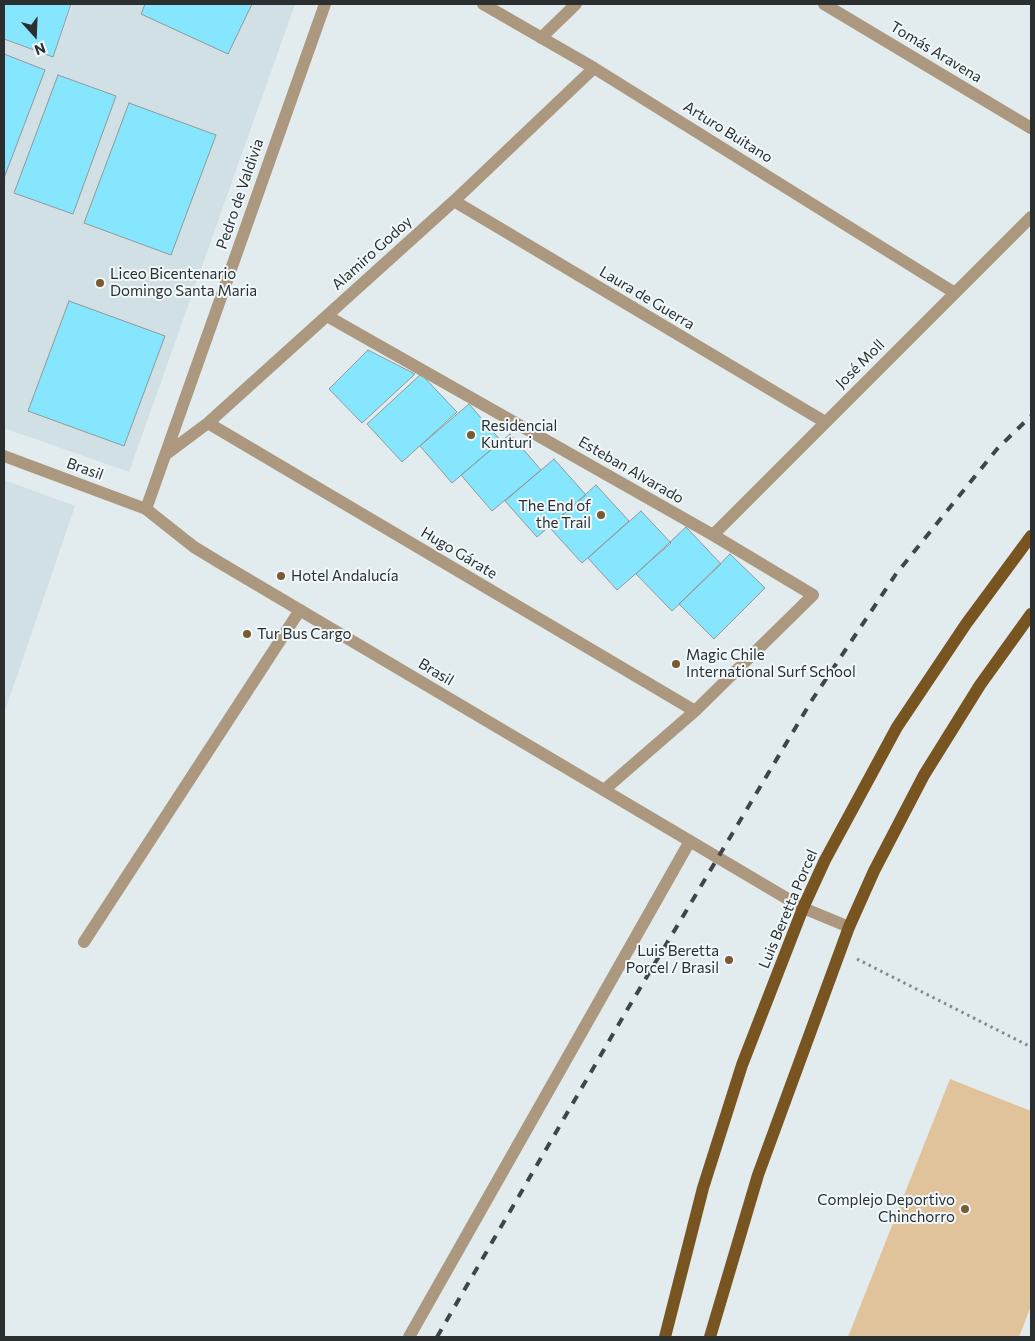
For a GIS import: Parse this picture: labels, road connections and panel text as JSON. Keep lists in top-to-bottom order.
{
  "streets": {
    "main road": ["Luis Beretta Porcel"],
    "street": [
      "Tomás Aravena",
      "Arturo Buitano",
      "Pedro de Valdivia",
      "Alamiro Godoy",
      "Laura de Guerra",
      "José Moll",
      "Brasil",
      "Esteban Alvarado",
      "Hugo Gárate"
    ]
  },
  "crossings": [
    ["Arturo Buitano", "Alamiro Godoy"],
    ["Arturo Buitano", "José Moll"],
    ["Pedro de Valdivia", "Alamiro Godoy"],
    ["Pedro de Valdivia", "Brasil"],
    ["Alamiro Godoy", "Laura de Guerra"],
    ["Alamiro Godoy", "Esteban Alvarado"],
    ["Alamiro Godoy", "Hugo Gárate"],
    ["Laura de Guerra", "José Moll"],
    ["José Moll", "Esteban Alvarado"],
    ["Brasil", "Luis Beretta Porcel"],
    ["Esteban Alvarado", "Hugo Gárate"]
  ],
  "places": [
    "Liceo Bicentenario Domingo Santa Maria",
    "Residencial Kunturi",
    "The End of the Trail",
    "Hotel Andalucía",
    "Tur Bus Cargo",
    "Magic Chile International Surf School",
    "Luis Beretta Porcel / Brasil",
    "Complejo Deportivo Chinchorro"
  ],
  "north": "bottom"
}
